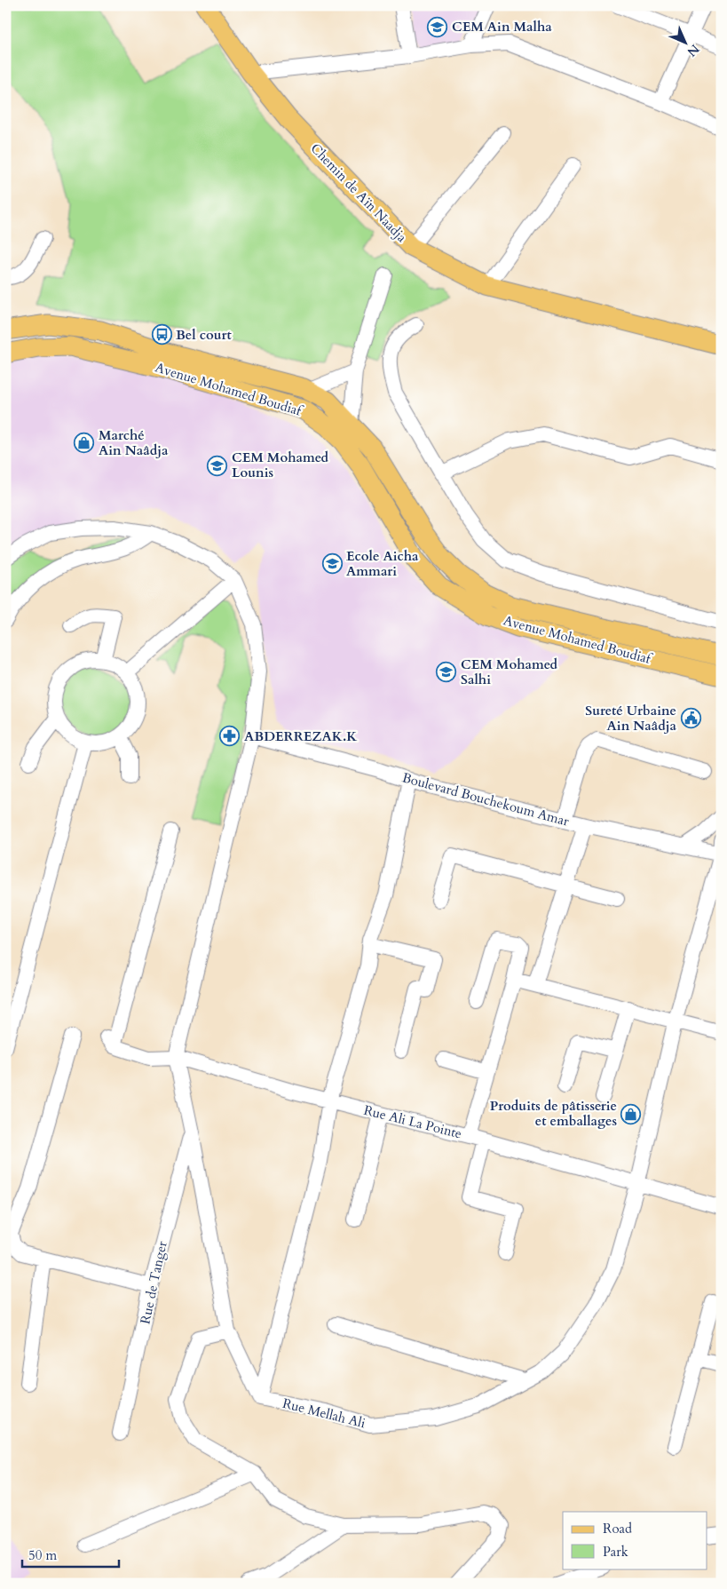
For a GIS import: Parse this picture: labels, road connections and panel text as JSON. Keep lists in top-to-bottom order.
{
  "streets": {
    "main road": ["Chemin de Aïn Naadja", "Avenue Mohamed Boudiaf"],
    "street": [
      "Boulevard Bouchekoum Amar",
      "Rue Ali La Pointe",
      "Rue de Tanger",
      "Rue Mellah Ali"
    ]
  },
  "crossings": [
    ["Boulevard Bouchekoum Amar", "Rue Mellah Ali"],
    ["Rue Ali La Pointe", "Rue Mellah Ali"]
  ],
  "places": {
    "school or university": [
      "CEM Ain Malha",
      "CEM Mohamed Lounis",
      "Ecole Aicha Ammari",
      "CEM Mohamed Salhi"
    ],
    "bus stop": ["Bel court"],
    "shop": ["Marché Ain Naâdja", "Produits de pâtisserie et emballages"],
    "public building": ["Sureté Urbaine Ain Naâdja"],
    "pharmacy": ["ABDERREZAK.K"]
  },
  "legend": ["Road", "Park"],
  "scale_bar": "50 m",
  "north": "bottom right"
}
